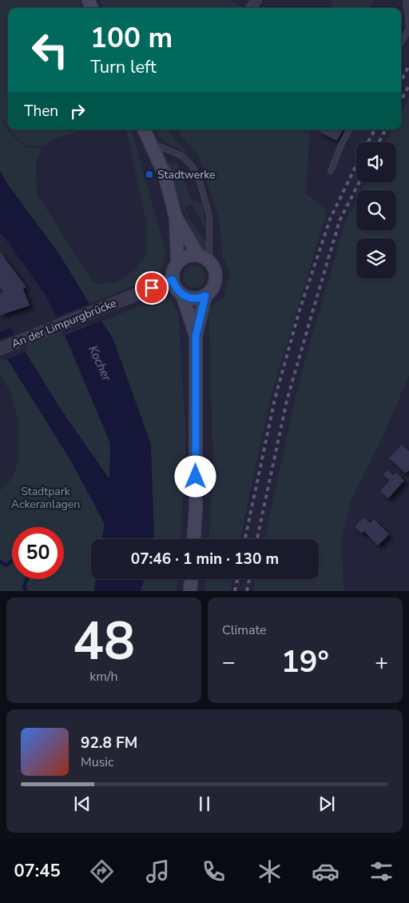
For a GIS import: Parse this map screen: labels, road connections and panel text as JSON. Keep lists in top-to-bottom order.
{
  "streets": {
    "street": ["An der Limpurgbrücke"]
  },
  "water": ["Kocher"],
  "parks": ["Stadtpark Ackeranlagen"],
  "places": {
    "transit": ["Stadtwerke"]
  },
  "page": {
    "turn": ["100 m", "Turn left"],
    "then": "Then",
    "limit": "50",
    "trip": "07:46 · 1 min · 130 m",
    "tile": [
      ["48", "km/h"],
      "Climate"
    ],
    "heat": ["−", "19°", "+"],
    "song": ["92.8 FM", "Music"],
    "tabs": "07:45"
  }
}
